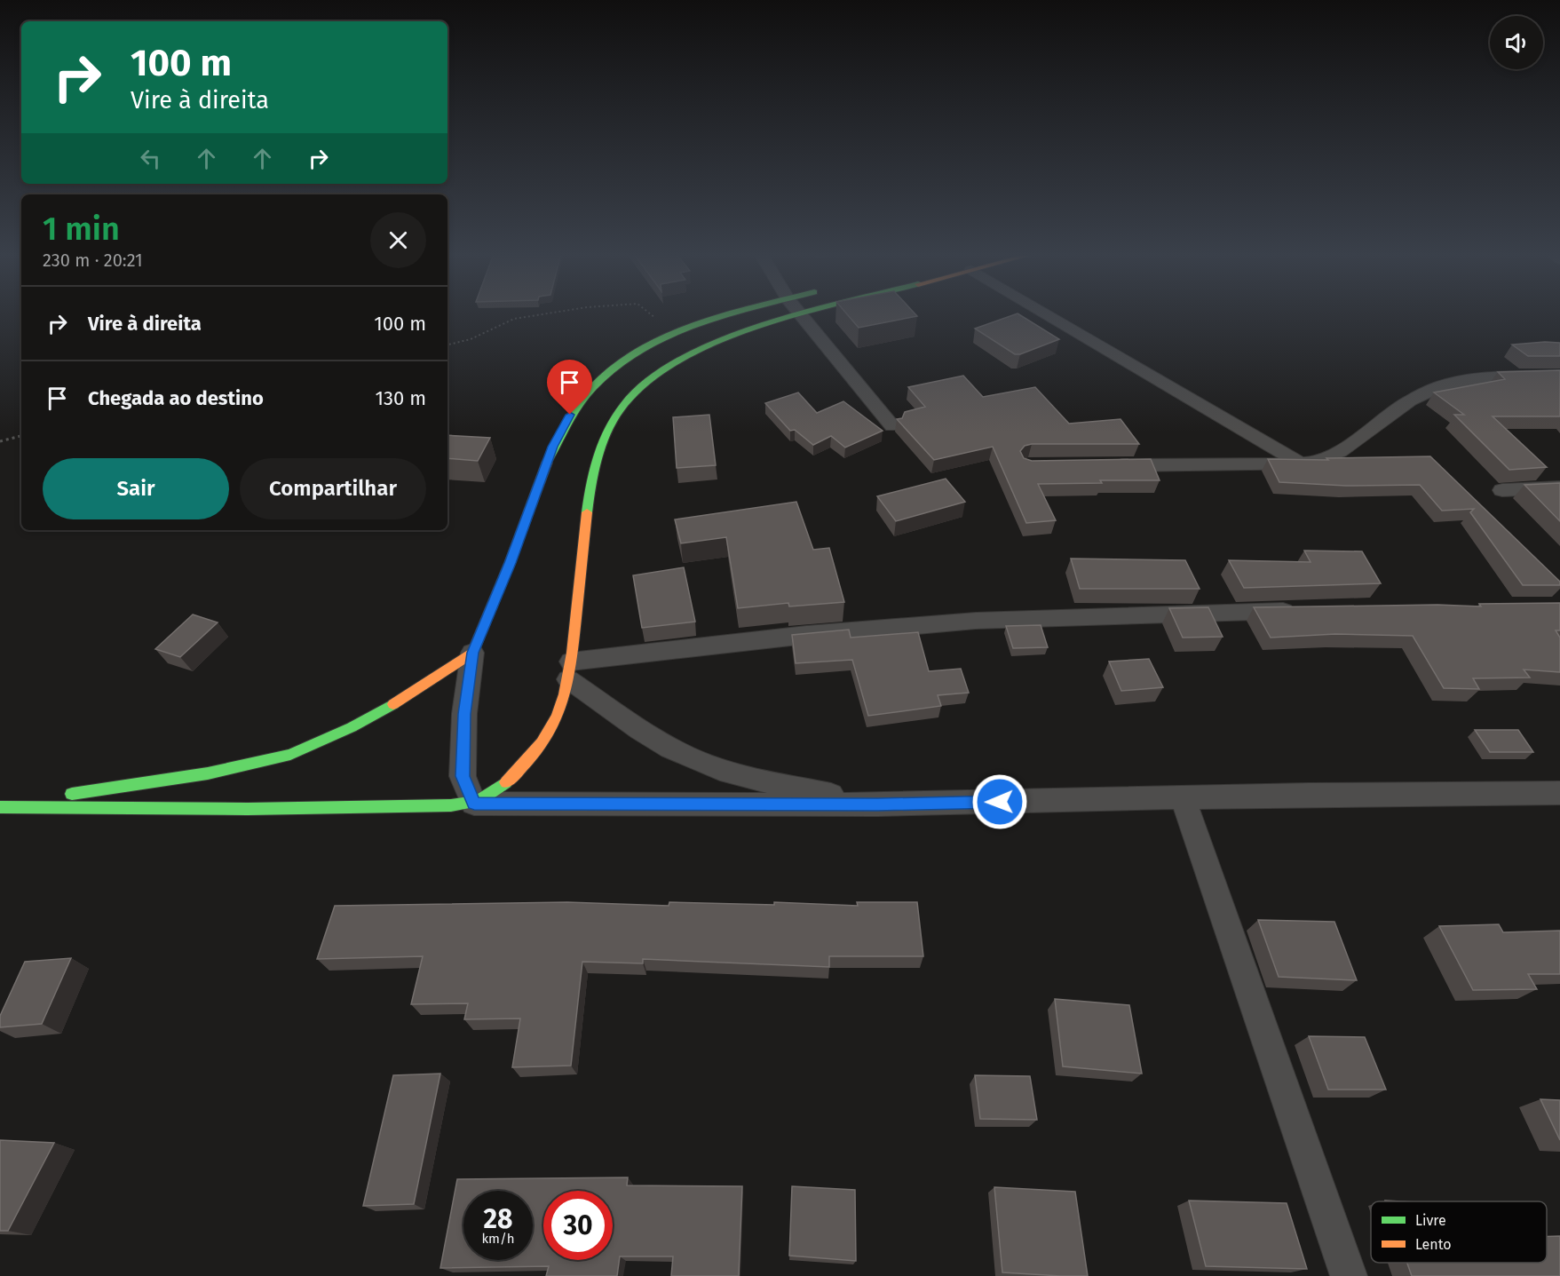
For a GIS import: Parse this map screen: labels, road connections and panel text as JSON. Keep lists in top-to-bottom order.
{
  "legend": ["Livre", "Lento"],
  "page": {
    "turn": ["100 m", "Vire à direita"],
    "heading": ["1 min", "230 m · 20:21"],
    "list": [
      {
        "name": "Vire à direita",
        "value": "100 m"
      },
      {
        "name": "Chegada ao destino",
        "value": "130 m"
      }
    ],
    "buttons": ["Sair", "Compartilhar"],
    "speed": "28 km/h",
    "limit": "30"
  }
}
